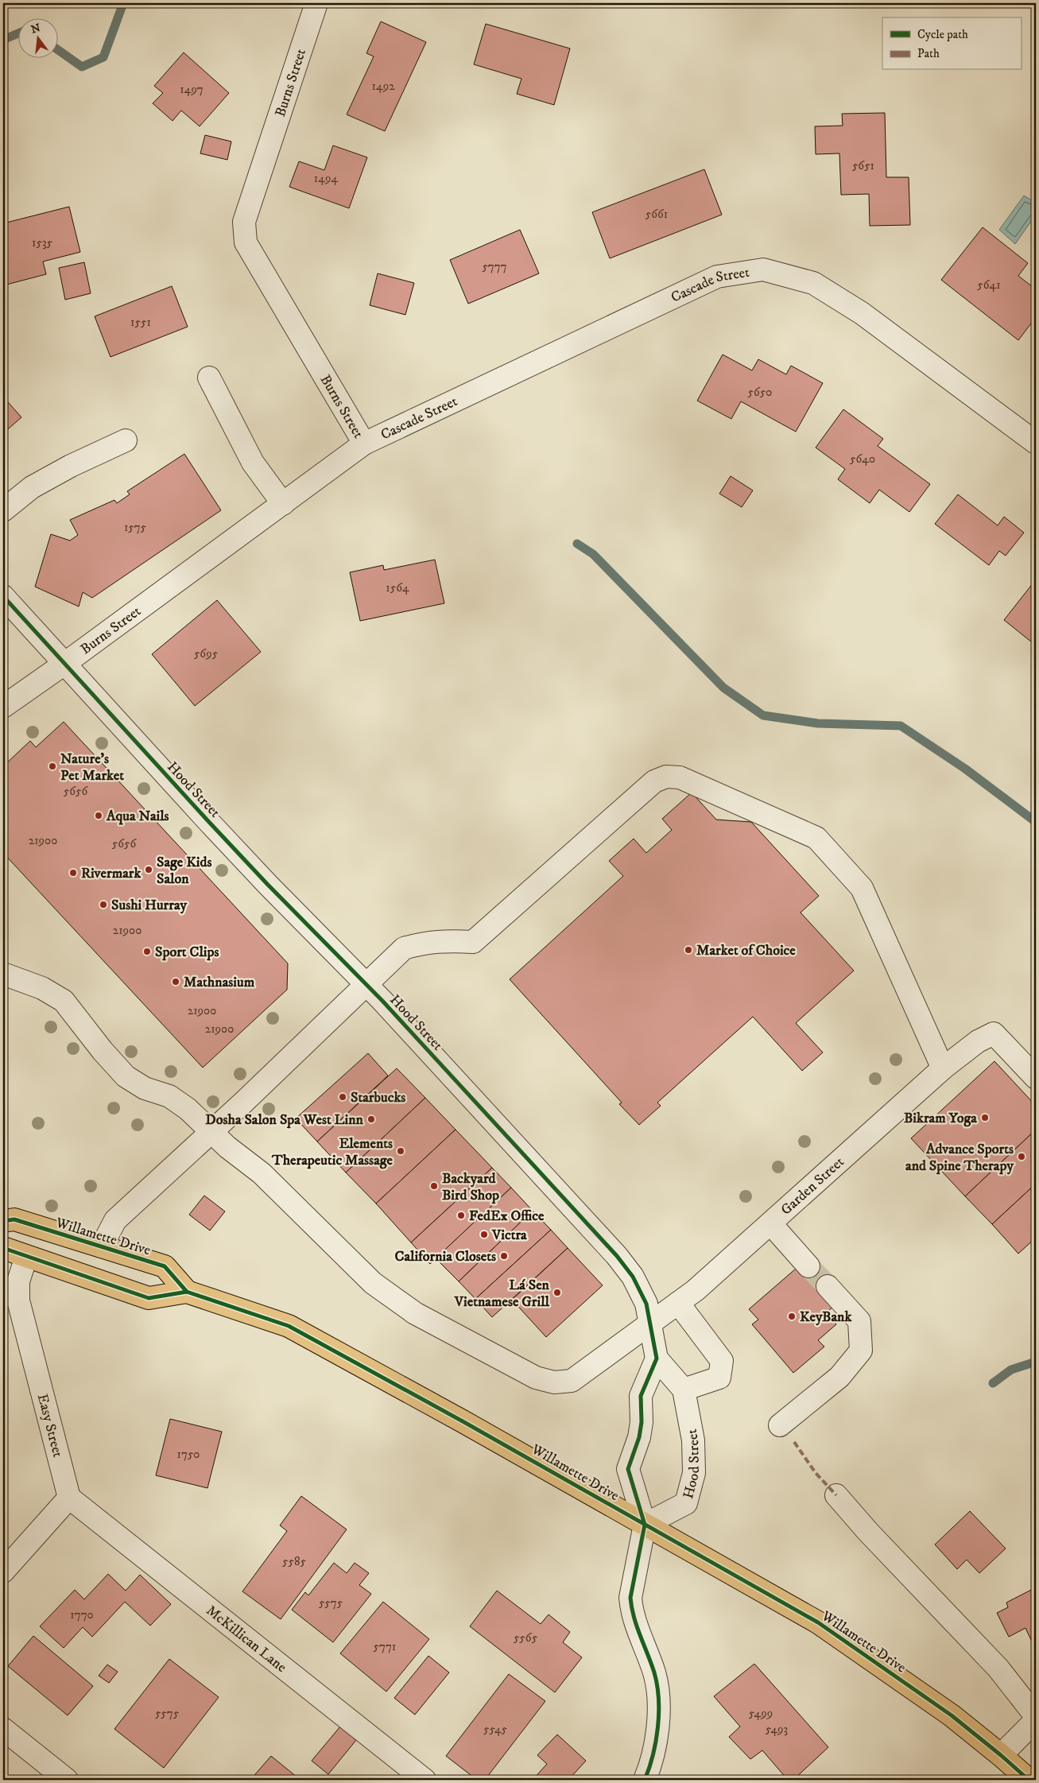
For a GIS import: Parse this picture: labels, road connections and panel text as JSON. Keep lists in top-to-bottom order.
{
  "streets": {
    "main road": ["Willamette Drive"],
    "street": [
      "Burns Street",
      "Cascade Street",
      "Hood Street",
      "Garden Street",
      "Easy Street",
      "McKillican Lane"
    ]
  },
  "crossings": [
    ["Burns Street", "Cascade Street"],
    ["Burns Street", "Hood Street"],
    ["Hood Street", "Garden Street"],
    ["Hood Street", "Willamette Drive"],
    ["Willamette Drive", "Easy Street"],
    ["Easy Street", "McKillican Lane"]
  ],
  "places": [
    "Nature's Pet Market",
    "Aqua Nails",
    "Sage Kids Salon",
    "Rivermark",
    "Sushi Hurray",
    "Market of Choice",
    "Sport Clips",
    "Mathnasium",
    "Starbucks",
    "Bikram Yoga",
    "Dosha Salon Spa West Linn",
    "Elements Therapeutic Massage",
    "Advance Sports and Spine Therapy",
    "Backyard Bird Shop",
    "FedEx Office",
    "Victra",
    "California Closets",
    "Lá Sen Vietnamese Grill",
    "KeyBank"
  ],
  "house_numbers": [
    "1492",
    "1497",
    "5651",
    "1494",
    "5661",
    "1535",
    "5777",
    "5641",
    "1551",
    "5650",
    "5640",
    "1575",
    "1564",
    "5695",
    "5656",
    "21900",
    "5656",
    "21900",
    "21900",
    "21900",
    "1750",
    "5585",
    "5575",
    "1770",
    "5565",
    "5771",
    "5575",
    "5499",
    "5545",
    "5493"
  ],
  "legend": ["Cycle path", "Path"],
  "north": "top"
}
